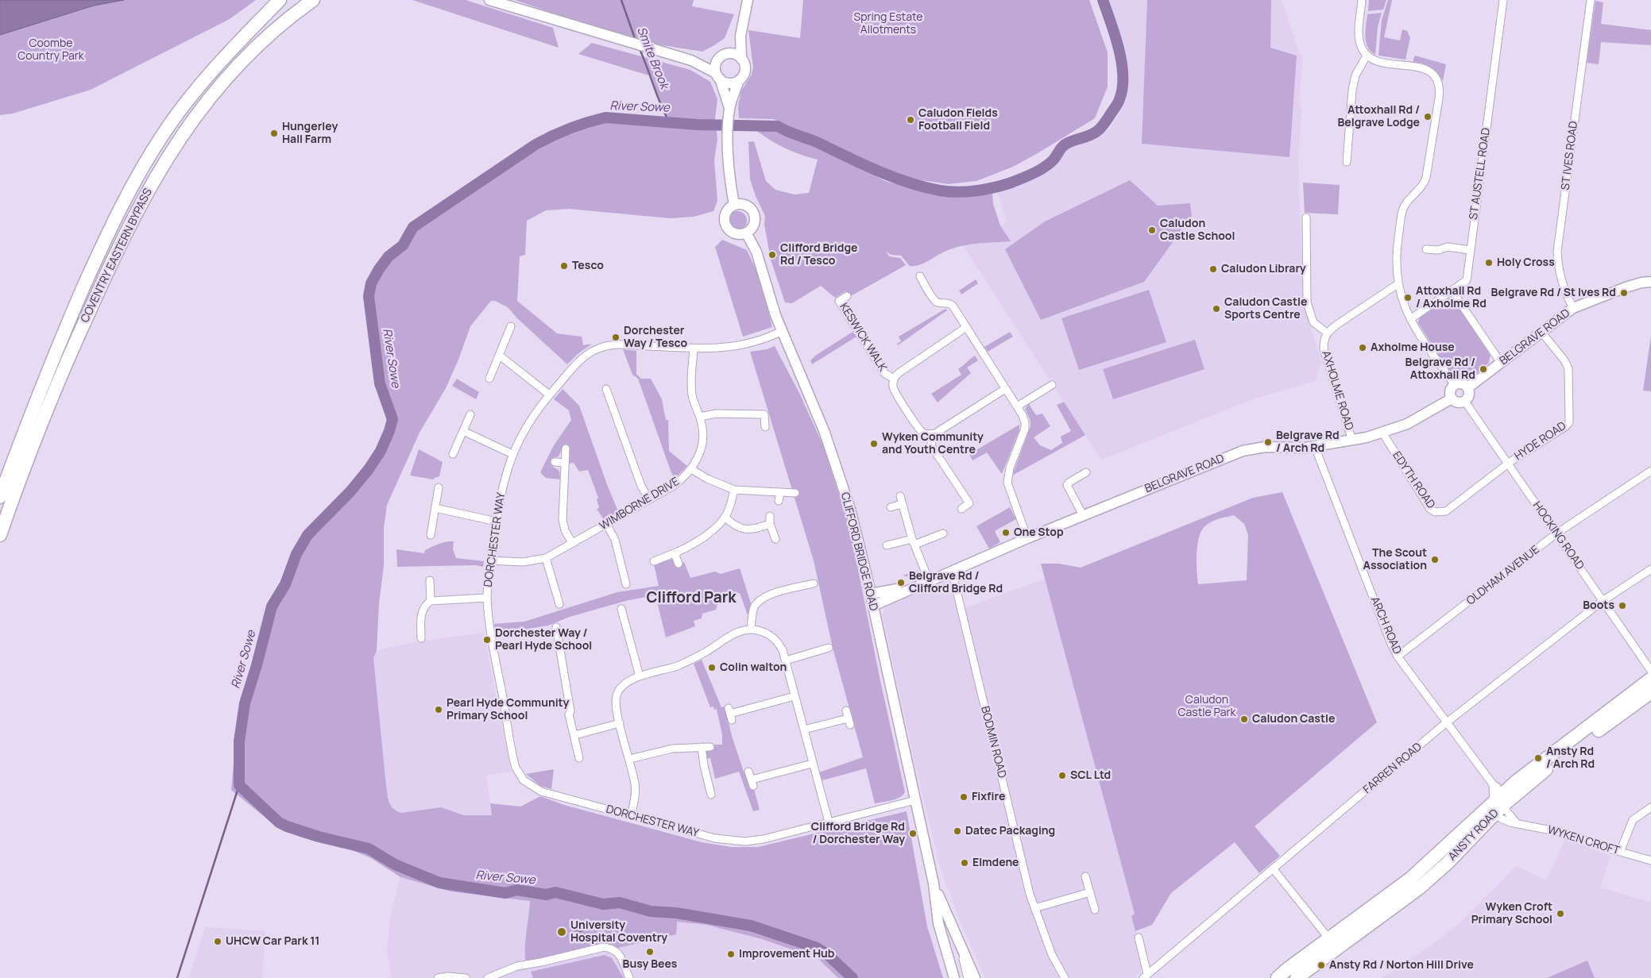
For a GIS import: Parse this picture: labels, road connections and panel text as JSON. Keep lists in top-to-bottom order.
{
  "streets": {
    "highway": ["COVENTRY EASTERN BYPASS", "ANSTY ROAD"],
    "main road": ["BELGRAVE ROAD", "CLIFFORD BRIDGE ROAD"],
    "street": [
      "ST IVES ROAD",
      "ST AUSTELL ROAD",
      "KESWICK WALK",
      "AXHOLME ROAD",
      "HYDE ROAD",
      "EDYTH ROAD",
      "WIMBORNE DRIVE",
      "HOCKING ROAD",
      "DORCHESTER WAY",
      "OLDHAM AVENUE",
      "ARCH ROAD",
      "BODMIN ROAD",
      "FARREN ROAD",
      "WYKEN CROFT"
    ]
  },
  "crossings": [
    ["ST IVES ROAD", "BELGRAVE ROAD"],
    ["BELGRAVE ROAD", "AXHOLME ROAD"],
    ["BELGRAVE ROAD", "HYDE ROAD"],
    ["BELGRAVE ROAD", "EDYTH ROAD"],
    ["BELGRAVE ROAD", "HOCKING ROAD"],
    ["BELGRAVE ROAD", "CLIFFORD BRIDGE ROAD"],
    ["BELGRAVE ROAD", "ARCH ROAD"],
    ["BELGRAVE ROAD", "BODMIN ROAD"],
    ["HYDE ROAD", "EDYTH ROAD"],
    ["HYDE ROAD", "HOCKING ROAD"],
    ["EDYTH ROAD", "HOCKING ROAD"],
    ["WIMBORNE DRIVE", "DORCHESTER WAY"],
    ["HOCKING ROAD", "OLDHAM AVENUE"],
    ["HOCKING ROAD", "FARREN ROAD"],
    ["DORCHESTER WAY", "CLIFFORD BRIDGE ROAD"],
    ["OLDHAM AVENUE", "ARCH ROAD"],
    ["ARCH ROAD", "FARREN ROAD"],
    ["ARCH ROAD", "ANSTY ROAD"],
    ["ANSTY ROAD", "WYKEN CROFT"]
  ],
  "districts": ["Clifford Park"],
  "water": ["Smite Brook", "River Sowe"],
  "parks": ["Spring Estate Allotments", "Coombe Country Park", "Caludon Castle Park"],
  "places": [
    "Attoxhall Rd / Belgrave Lodge",
    "Caludon Fields Football Field",
    "Hungerley Hall Farm",
    "Caludon Castle School",
    "Clifford Bridge Rd / Tesco",
    "Holy Cross",
    "Tesco",
    "Caludon Library",
    "Belgrave Rd / St Ives Rd",
    "Attoxhall Rd / Axholme Rd",
    "Caludon Castle Sports Centre",
    "Dorchester Way / Tesco",
    "Axholme House",
    "Belgrave Rd / Attoxhall Rd",
    "Belgrave Rd / Arch Rd",
    "Wyken Community and Youth Centre",
    "One Stop",
    "The Scout Association",
    "Belgrave Rd / Clifford Bridge Rd",
    "Boots",
    "Dorchester Way / Pearl Hyde School",
    "Colin walton",
    "Pearl Hyde Community Primary School",
    "Caludon Castle",
    "Ansty Rd / Arch Rd",
    "SCL Ltd",
    "Fixfire",
    "Datec Packaging",
    "Clifford Bridge Rd / Dorchester Way",
    "Elmdene",
    "Wyken Croft Primary School",
    "University Hospital Coventry",
    "UHCW Car Park 11",
    "Busy Bees",
    "Improvement Hub",
    "Ansty Rd / Norton Hill Drive"
  ]
}
